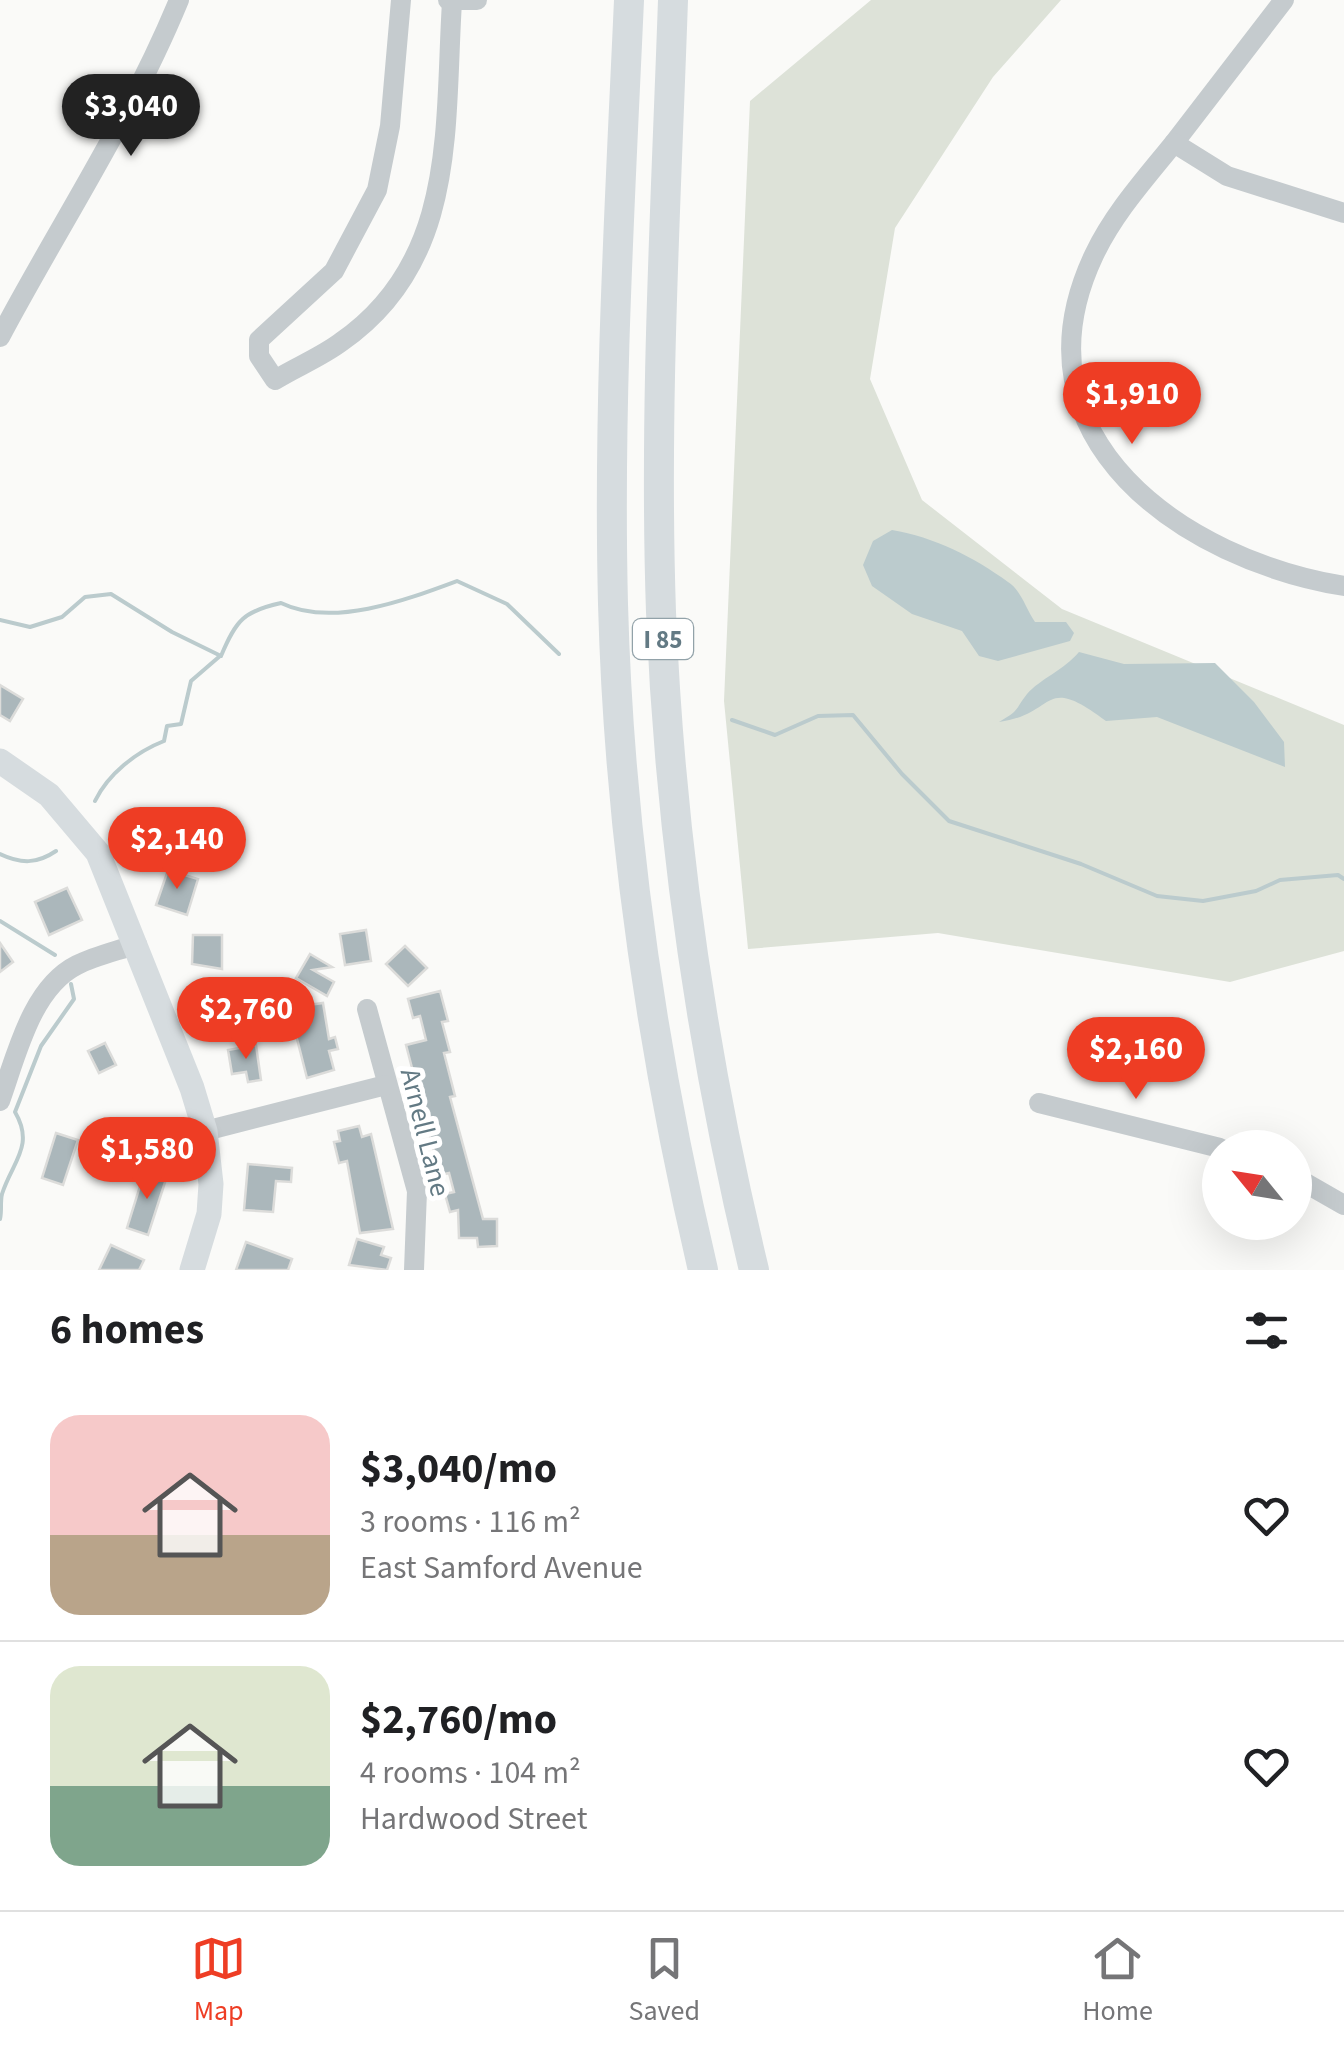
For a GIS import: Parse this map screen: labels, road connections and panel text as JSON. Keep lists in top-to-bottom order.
{
  "streets": {
    "highway": ["I 85"],
    "street": ["Arnell Lane"]
  },
  "north": "top left",
  "page": {
    "price": [
      "$3,040",
      "$1,910",
      "$2,140",
      "$2,760",
      "$2,160",
      "$1,580"
    ],
    "heading": "6 homes",
    "list": [
      {
        "name": "$3,040/mo",
        "note": "3 rooms · 116 m² · East Samford Avenue"
      },
      {
        "name": "$2,760/mo",
        "note": "4 rooms · 104 m² · Hardwood Street"
      }
    ],
    "tabs": ["Map", "Saved", "Home"]
  }
}
